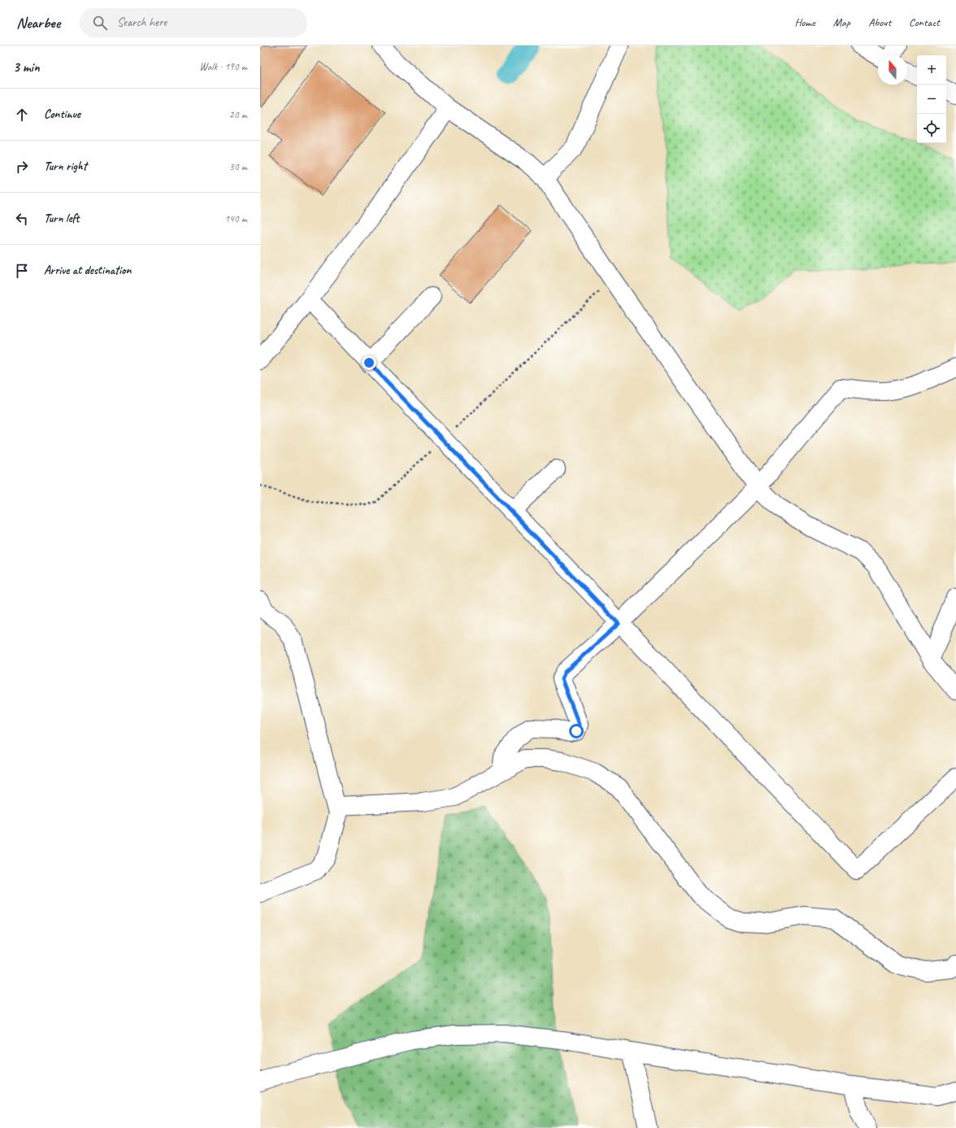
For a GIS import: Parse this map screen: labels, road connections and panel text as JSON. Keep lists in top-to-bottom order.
{
  "north": "top",
  "page": {
    "header": "Nearbee",
    "search": "Search here",
    "nav": [
      "Home",
      "Map",
      "About",
      "Contact"
    ],
    "heading": ["3 min", "Walk · 190 m"],
    "map_buttons": ["+", "−"],
    "list": [
      ["Continue", "20 m"],
      ["Turn right", "30 m"],
      ["Turn left", "140 m"],
      "Arrive at destination"
    ]
  }
}
